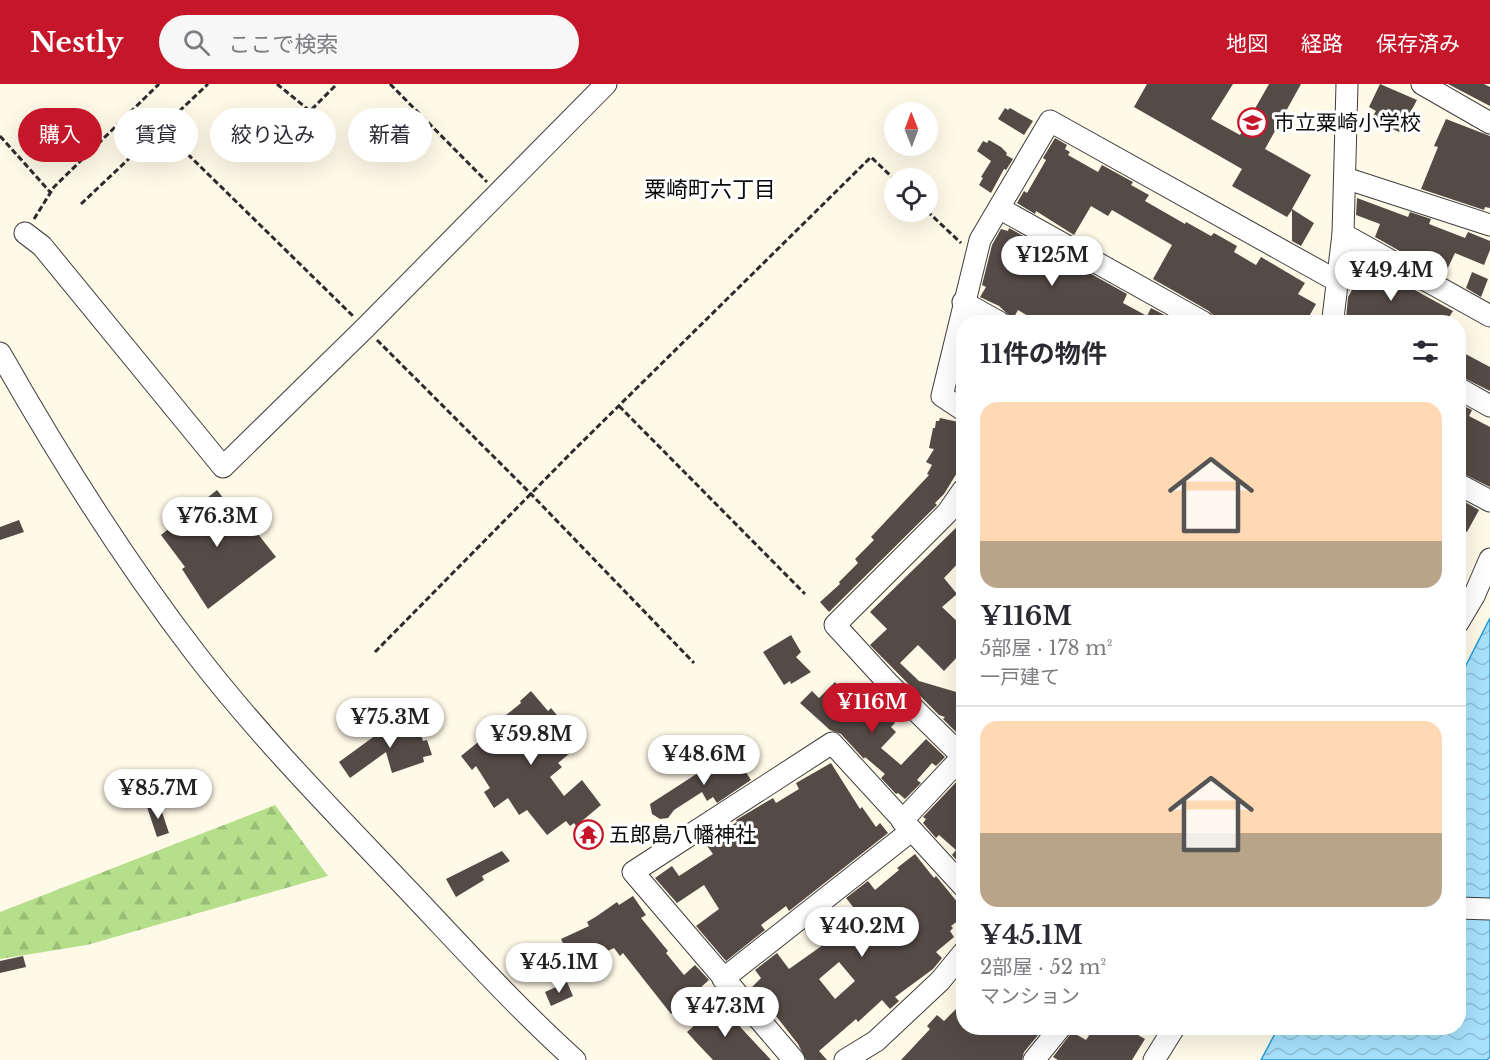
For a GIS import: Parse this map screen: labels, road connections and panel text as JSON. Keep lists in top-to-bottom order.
{
  "districts": ["粟崎町六丁目"],
  "places": {
    "school or university": ["市立粟崎小学校"],
    "temple": ["五郎島八幡神社"]
  },
  "north": "top",
  "page": {
    "header": "Nestly",
    "search": "ここで検索",
    "nav": ["地図", "経路", "保存済み"],
    "chip": [
      "購入",
      "賃貸",
      "絞り込み",
      "新着"
    ],
    "price": [
      "¥125M",
      "¥49.4M",
      "¥76.3M",
      "¥116M",
      "¥75.3M",
      "¥59.8M",
      "¥48.6M",
      "¥85.7M",
      "¥40.2M",
      "¥45.1M",
      "¥47.3M"
    ],
    "heading": "11件の物件",
    "list": [
      {
        "name": "¥116M",
        "note": "5部屋 · 178 m² · 一戸建て"
      },
      {
        "name": "¥45.1M",
        "note": "2部屋 · 52 m² · マンション"
      }
    ]
  }
}
